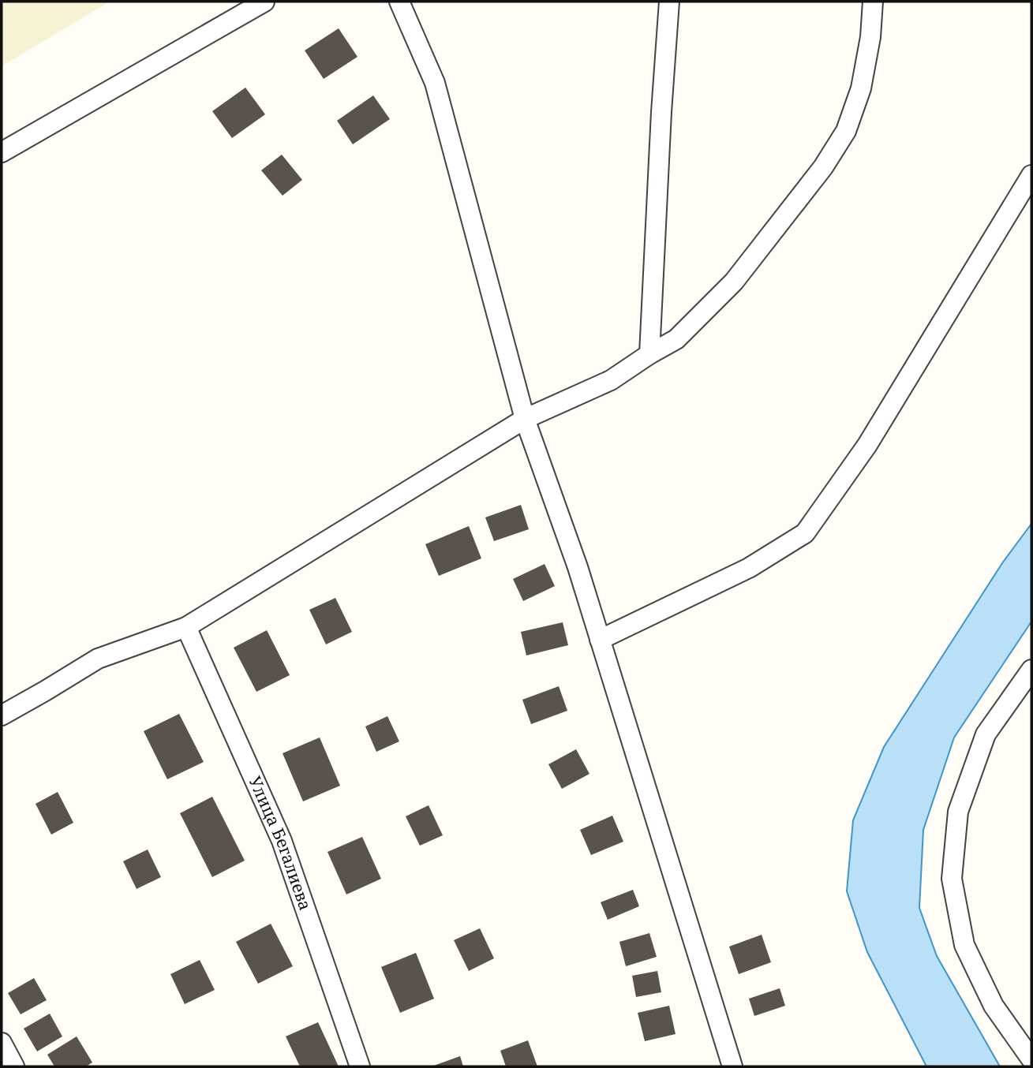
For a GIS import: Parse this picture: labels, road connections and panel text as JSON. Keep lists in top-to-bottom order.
{
  "streets": {
    "street": ["Улица Бегалиева"]
  }
}
